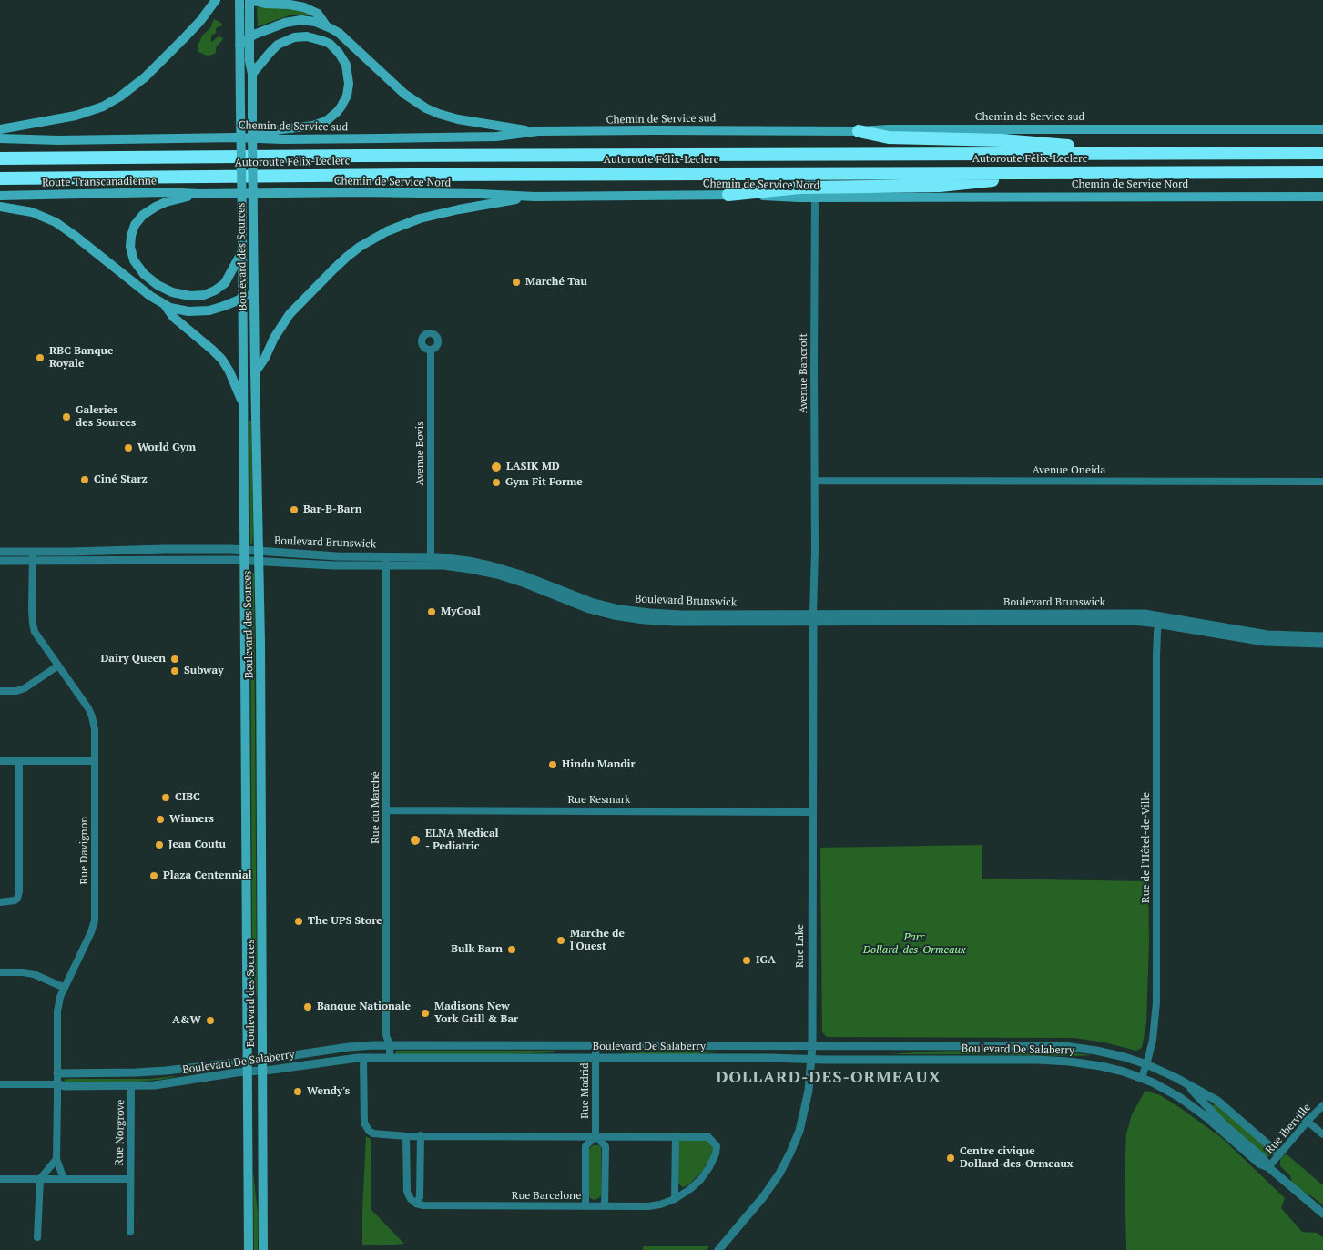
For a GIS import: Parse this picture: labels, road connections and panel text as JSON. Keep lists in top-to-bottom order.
{
  "streets": {
    "highway": ["Autoroute Félix-Leclerc"],
    "main road": [
      "Chemin de Service sud",
      "Route Transcanadienne",
      "Chemin de Service Nord",
      "Boulevard des Sources"
    ],
    "street": [
      "Avenue Bancroft",
      "Avenue Bovis",
      "Avenue Oneida",
      "Boulevard Brunswick",
      "Rue Kesmark",
      "Rue du Marché",
      "Rue de l'Hôtel-de-Ville",
      "Rue Davignon",
      "Rue Lake",
      "Boulevard De Salaberry",
      "Rue Madrid",
      "Rue Iberville",
      "Rue Norgrove",
      "Rue Barcelone"
    ]
  },
  "crossings": [
    ["Route Transcanadienne", "Chemin de Service Nord"],
    ["Chemin de Service Nord", "Avenue Bancroft"],
    ["Boulevard des Sources", "Boulevard Brunswick"],
    ["Boulevard des Sources", "Boulevard De Salaberry"],
    ["Avenue Bancroft", "Avenue Oneida"],
    ["Avenue Bancroft", "Boulevard Brunswick"],
    ["Avenue Bancroft", "Rue Lake"],
    ["Avenue Bovis", "Boulevard Brunswick"],
    ["Boulevard Brunswick", "Rue du Marché"],
    ["Boulevard Brunswick", "Rue de l'Hôtel-de-Ville"],
    ["Boulevard Brunswick", "Rue Davignon"],
    ["Boulevard Brunswick", "Rue Lake"],
    ["Rue Kesmark", "Rue du Marché"],
    ["Rue Kesmark", "Rue Lake"],
    ["Rue du Marché", "Boulevard De Salaberry"],
    ["Rue de l'Hôtel-de-Ville", "Boulevard De Salaberry"],
    ["Rue Davignon", "Boulevard De Salaberry"],
    ["Rue Davignon", "Rue Norgrove"],
    ["Rue Lake", "Boulevard De Salaberry"],
    ["Boulevard De Salaberry", "Rue Madrid"],
    ["Boulevard De Salaberry", "Rue Iberville"],
    ["Boulevard De Salaberry", "Rue Norgrove"],
    ["Boulevard De Salaberry", "Rue Barcelone"],
    ["Rue Madrid", "Rue Barcelone"]
  ],
  "districts": ["DOLLARD-DES-ORMEAUX"],
  "parks": ["Parc Dollard-des-Ormeaux"],
  "places": [
    "Marché Tau",
    "RBC Banque Royale",
    "Galeries des Sources",
    "World Gym",
    "LASIK MD",
    "Ciné Starz",
    "Gym Fit Forme",
    "Bar-B-Barn",
    "MyGoal",
    "Dairy Queen",
    "Subway",
    "Hindu Mandir",
    "CIBC",
    "Winners",
    "ELNA Medical - Pediatric",
    "Jean Coutu",
    "Plaza Centennial",
    "The UPS Store",
    "Marche de l'Ouest",
    "Bulk Barn",
    "IGA",
    "Banque Nationale",
    "Madisons New York Grill & Bar",
    "A&W",
    "Wendy's",
    "Centre civique Dollard-des-Ormeaux"
  ]
}
